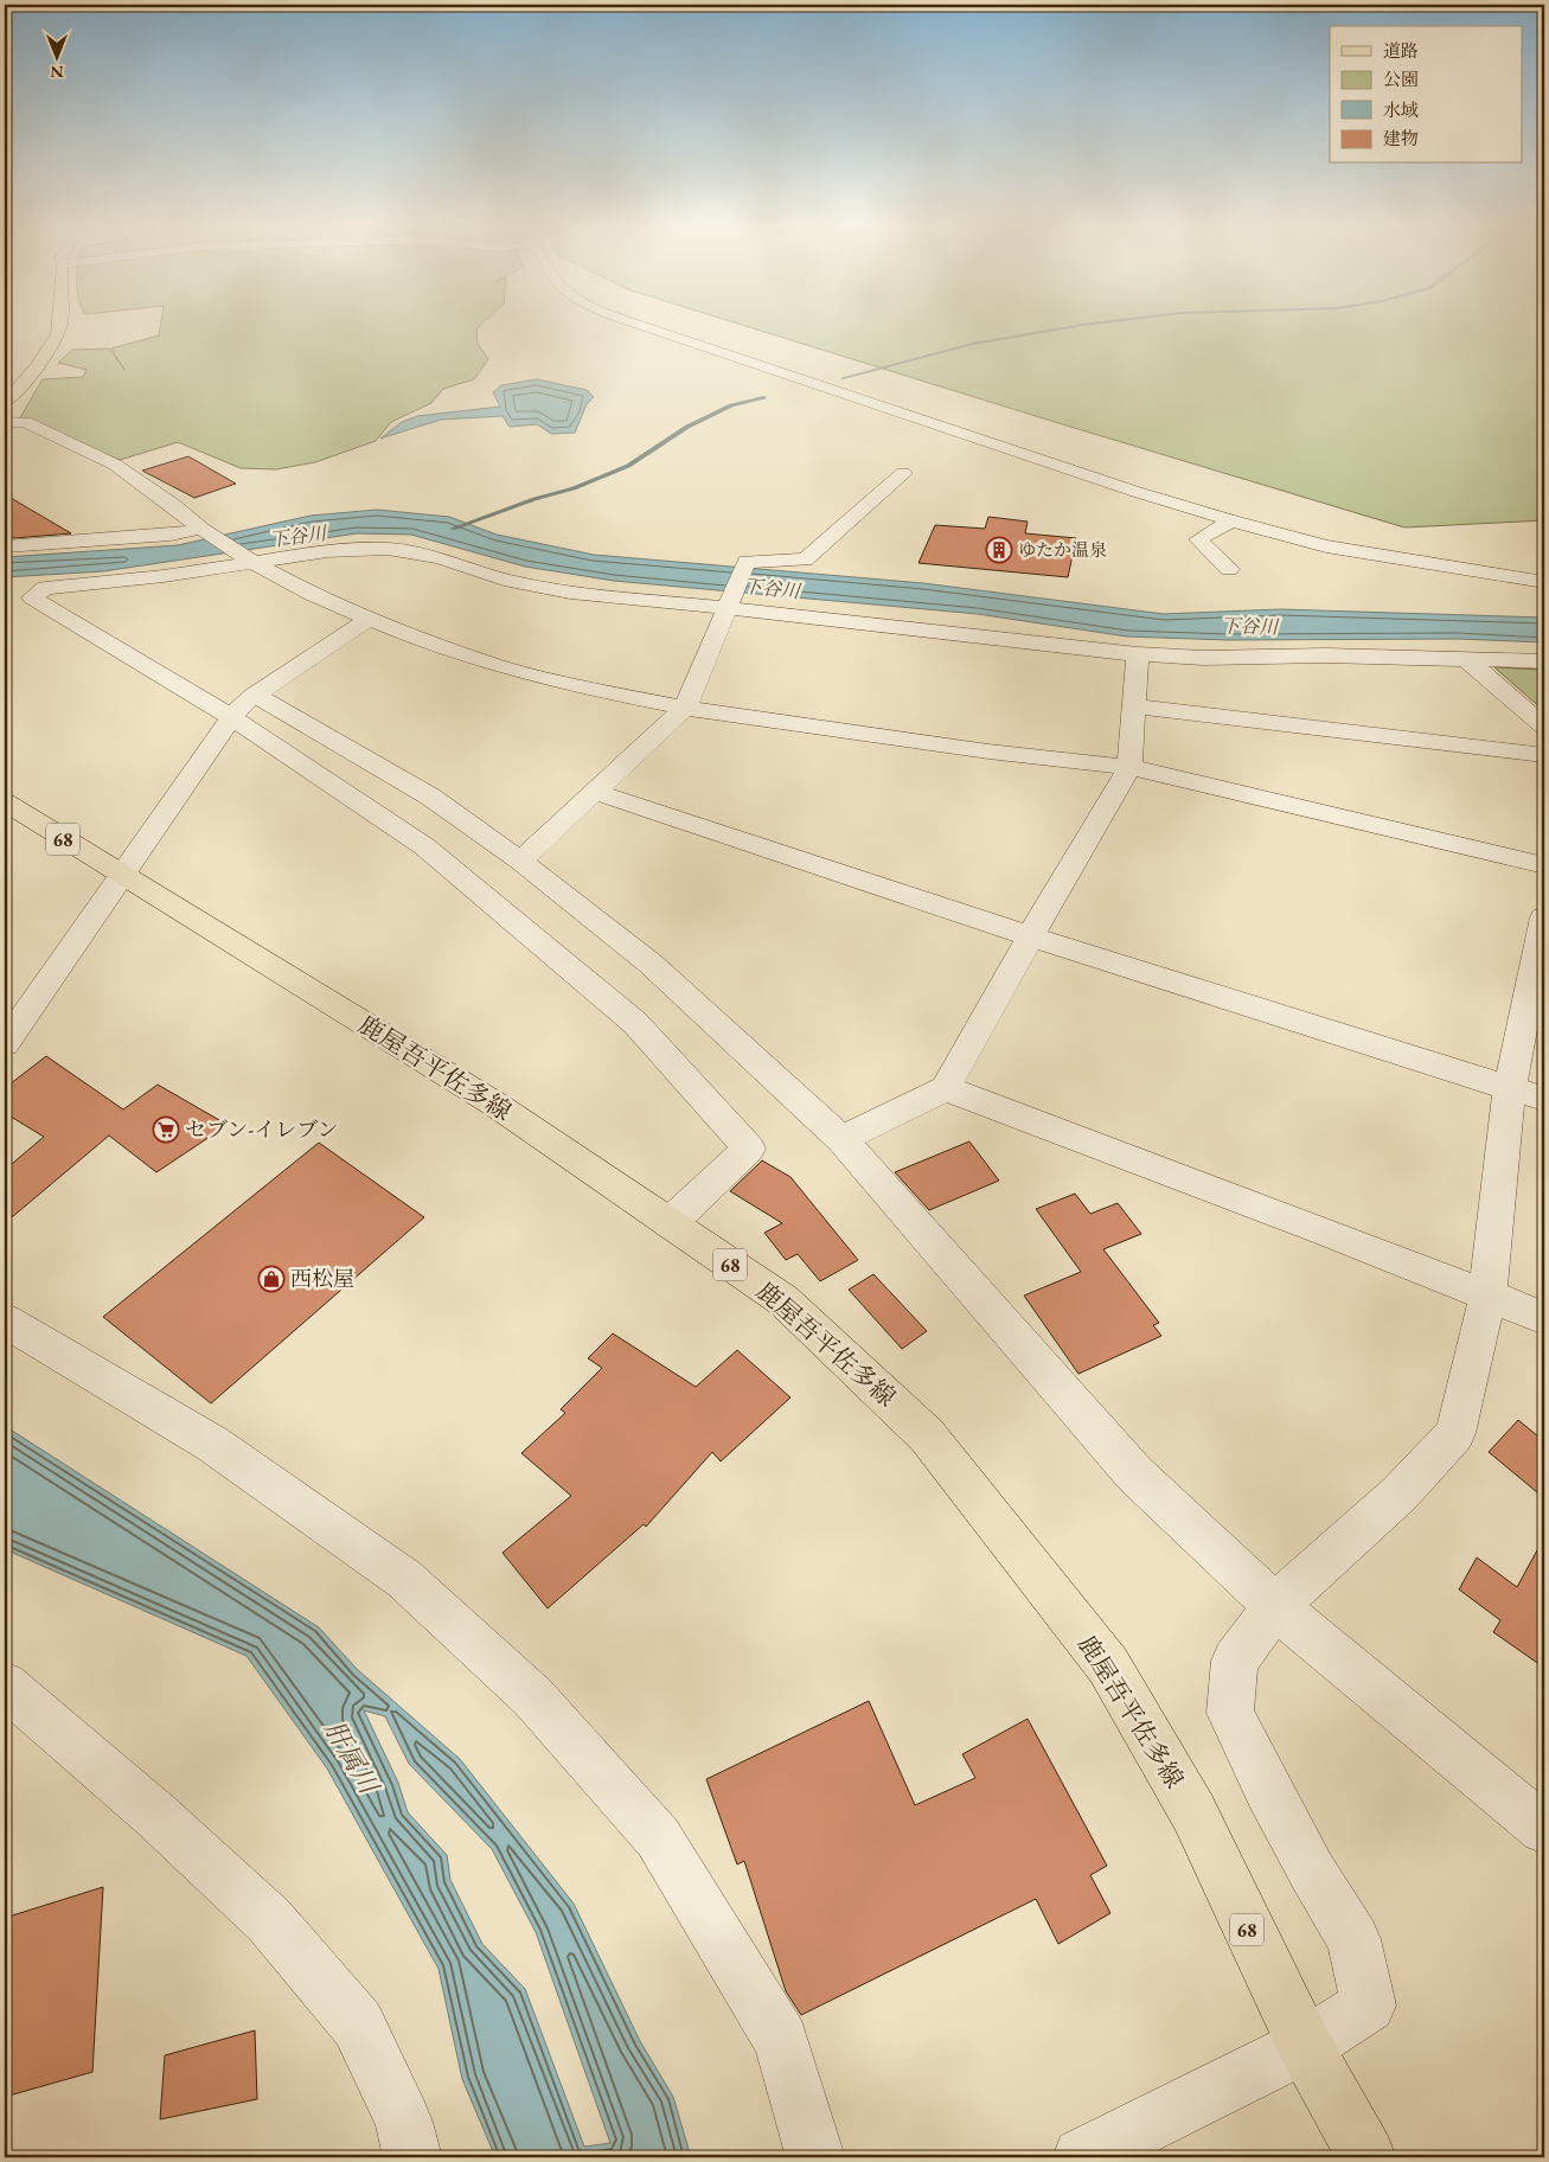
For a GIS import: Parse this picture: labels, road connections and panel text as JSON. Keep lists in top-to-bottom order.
{
  "streets": {
    "main road": ["68", "鹿屋吾平佐多線"]
  },
  "water": ["下谷川", "肝属川"],
  "places": {
    "building": ["ゆたか温泉"],
    "supermarket": ["セブン-イレブン"],
    "shop": ["西松屋"]
  },
  "legend": [
    "道路",
    "公園",
    "水域",
    "建物"
  ],
  "north": "bottom"
}
